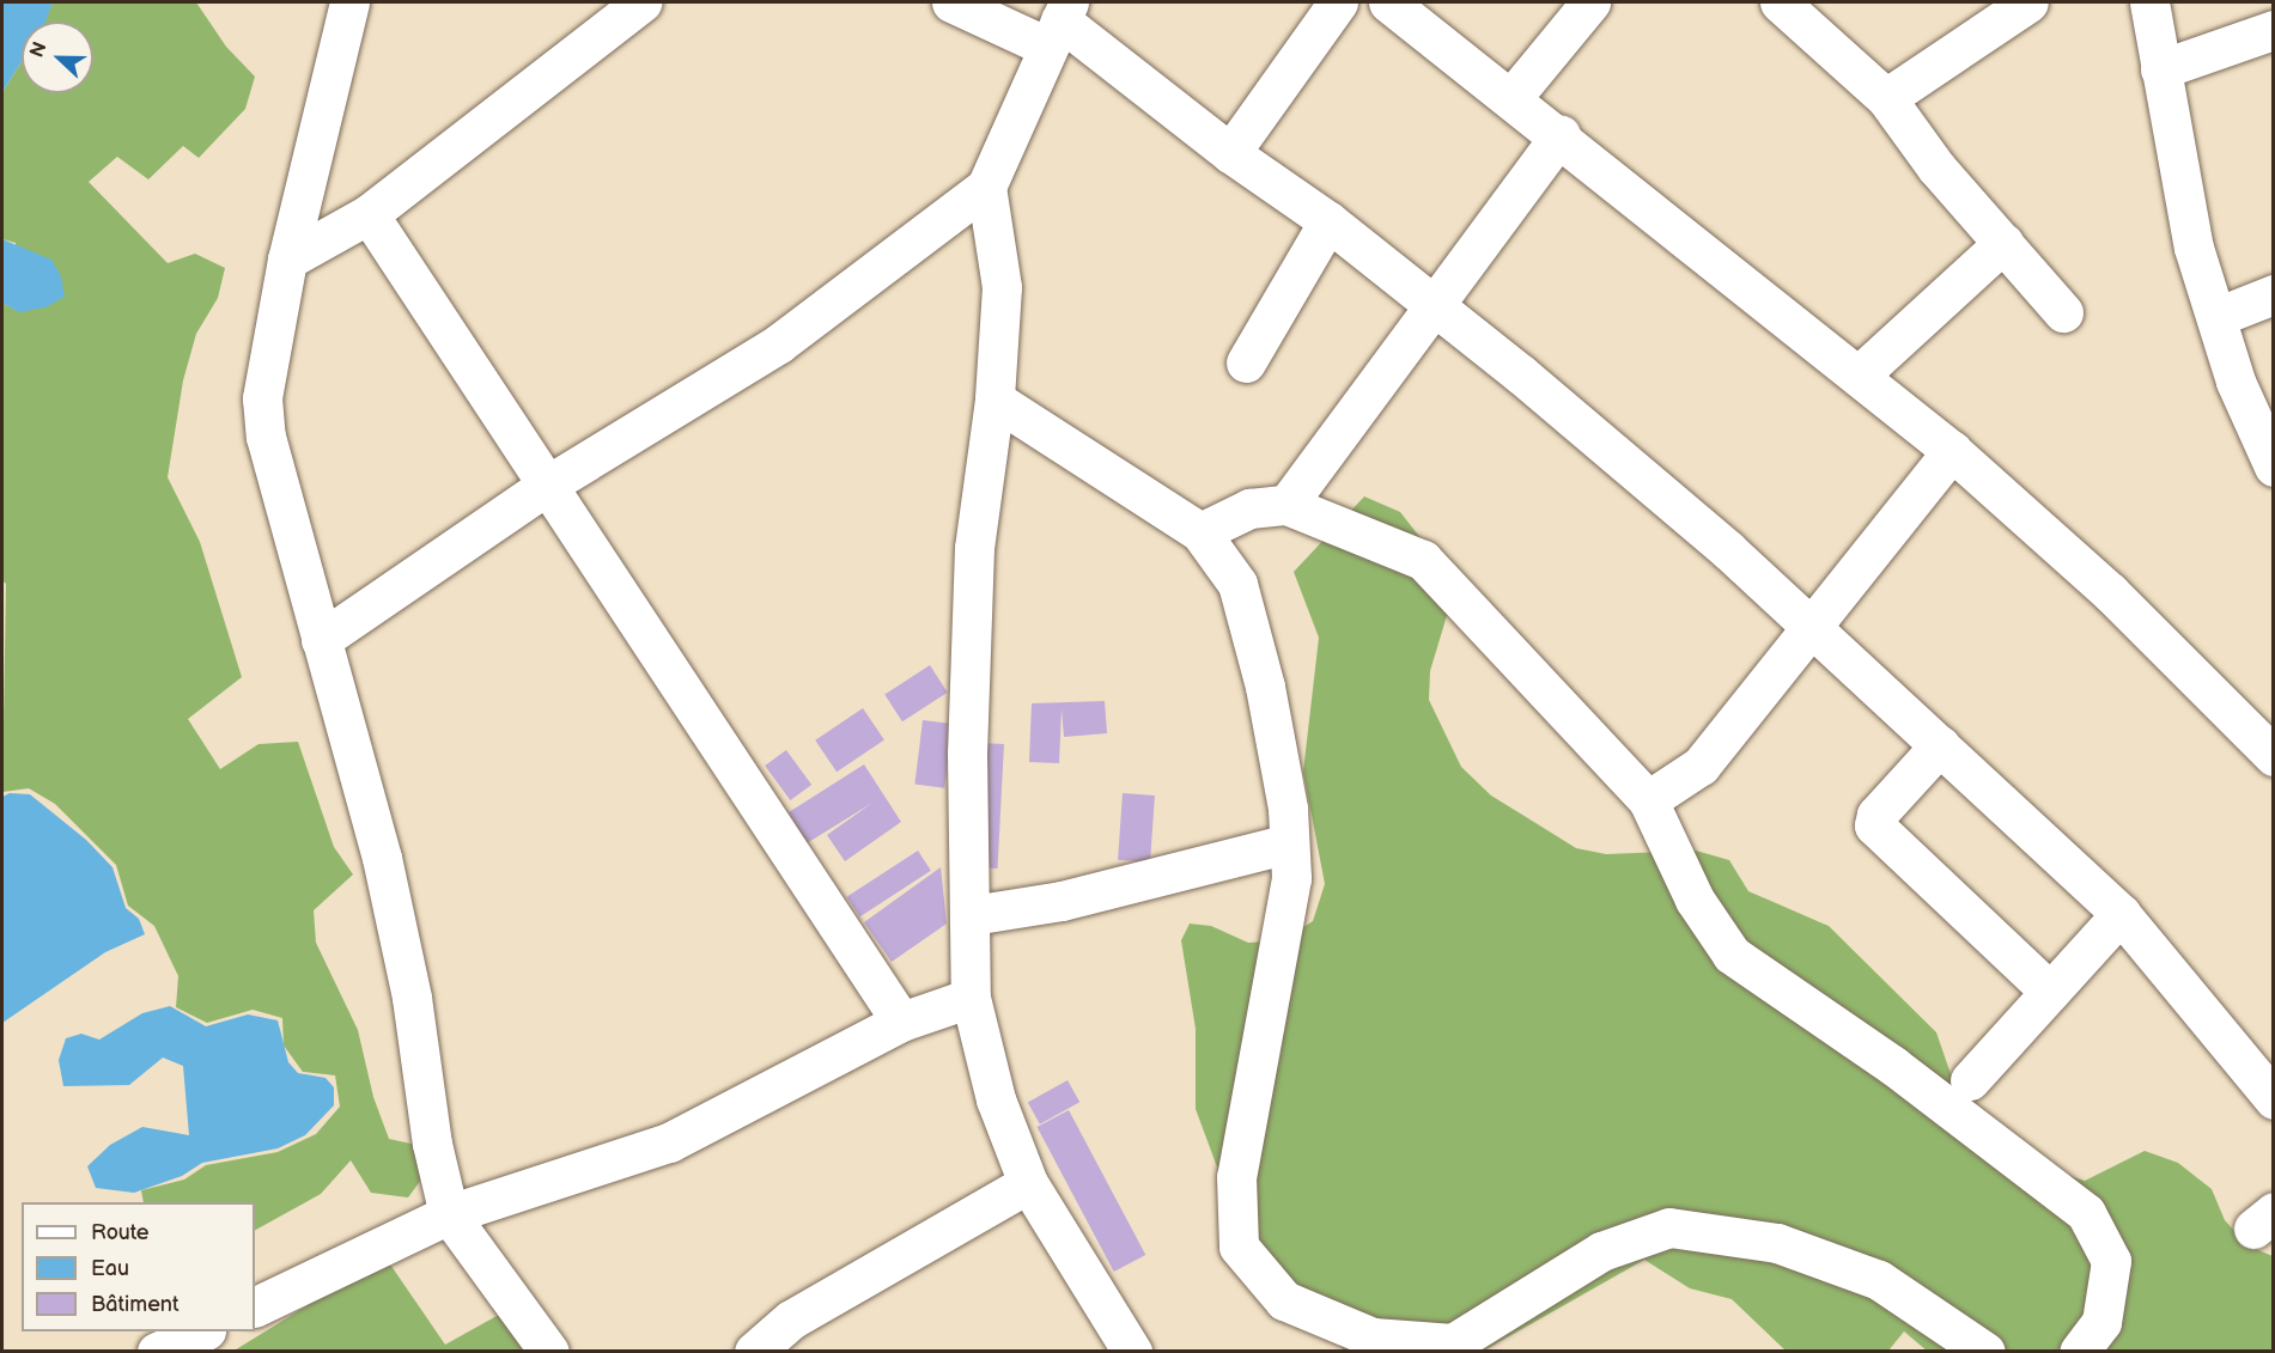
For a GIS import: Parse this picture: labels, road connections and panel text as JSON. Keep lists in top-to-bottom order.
{
  "legend": ["Route", "Eau", "Bâtiment"],
  "north": "left"
}
